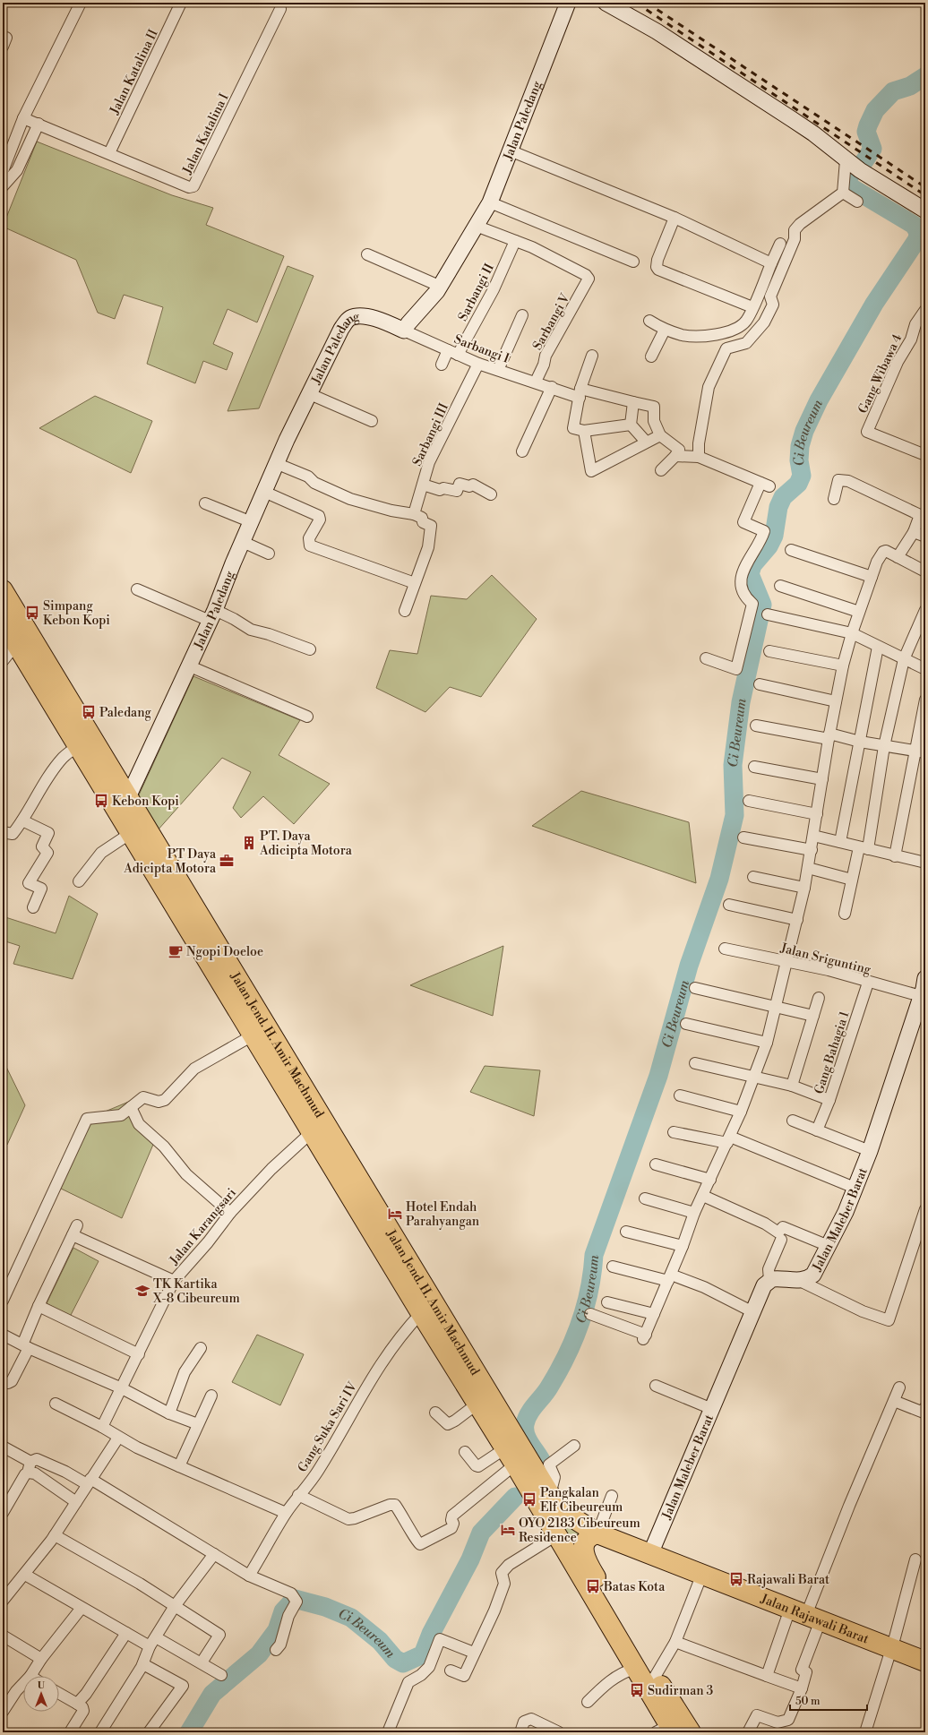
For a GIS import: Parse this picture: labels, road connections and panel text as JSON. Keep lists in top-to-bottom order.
{
  "streets": {
    "highway": ["Jalan Jend. H. Amir Machmud", "Jalan Rajawali Barat"],
    "street": [
      "Jalan Katalina II",
      "Jalan Paledang",
      "Jalan Katalina I",
      "Sarbangi II",
      "Sarbangi V",
      "Sarbangi I",
      "Gang Wibawa 4",
      "Sarbangi III",
      "Jalan Srigunting",
      "Gang Bahagia 1",
      "Jalan Maleber Barat",
      "Jalan Karangsari",
      "Gang Suka Sari IV"
    ]
  },
  "crossings": [
    ["Jalan Katalina II", "Jalan Katalina I"],
    ["Jalan Paledang", "Sarbangi I"],
    ["Jalan Paledang", "Jalan Jend. H. Amir Machmud"],
    ["Sarbangi II", "Sarbangi V"],
    ["Sarbangi II", "Sarbangi I"],
    ["Sarbangi V", "Sarbangi I"],
    ["Sarbangi I", "Sarbangi III"],
    ["Jalan Srigunting", "Gang Bahagia 1"],
    ["Jalan Srigunting", "Jalan Maleber Barat"],
    ["Jalan Jend. H. Amir Machmud", "Jalan Karangsari"],
    ["Jalan Jend. H. Amir Machmud", "Gang Suka Sari IV"],
    ["Jalan Jend. H. Amir Machmud", "Jalan Rajawali Barat"],
    ["Jalan Maleber Barat", "Jalan Rajawali Barat"]
  ],
  "water": ["Ci Beureum"],
  "places": {
    "bus stop": [
      "Simpang Kebon Kopi",
      "Paledang",
      "Kebon Kopi",
      "Pangkalan Elf Cibeureum",
      "Rajawali Barat",
      "Batas Kota",
      "Sudirman 3"
    ],
    "building": ["PT. Daya Adicipta Motora"],
    "office": ["PT Daya Adicipta Motora"],
    "cafe": ["Ngopi Doeloe"],
    "hotel": ["Hotel Endah Parahyangan", "OYO 2183 Cibeureum Residence"],
    "school or university": ["TK Kartika X-8 Cibeureum"]
  },
  "scale_bar": "50 m",
  "north": "top"
}
